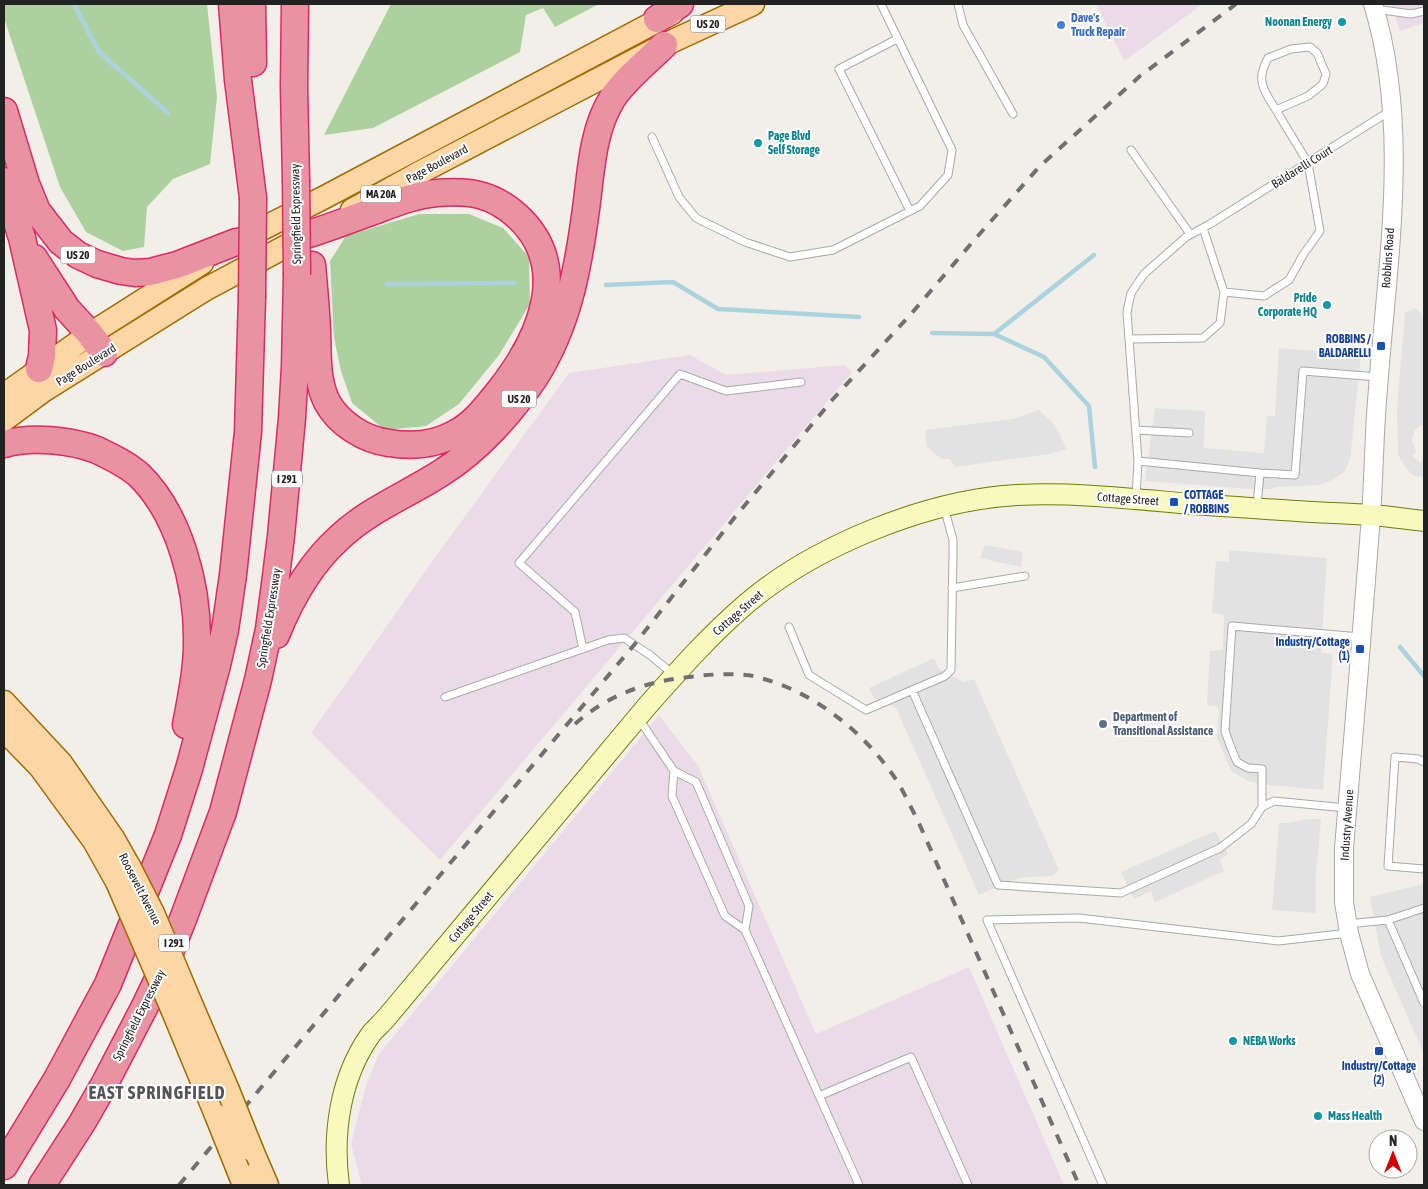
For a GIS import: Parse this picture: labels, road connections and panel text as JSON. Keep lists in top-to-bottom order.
{
  "streets": {
    "highway": ["US 20", "Springfield Expressway", "I 291"],
    "main road": [
      "Page Boulevard",
      "MA 20A",
      "Cottage Street",
      "Roosevelt Avenue"
    ],
    "street": ["Robbins Road", "Industry Avenue"],
    "lane": ["Baldarelli Court"]
  },
  "crossings": [
    ["US 20", "Page Boulevard"],
    ["US 20", "Springfield Expressway"],
    ["Baldarelli Court", "Robbins Road"],
    ["Baldarelli Court", "Cottage Street"],
    ["Robbins Road", "Cottage Street"],
    ["Robbins Road", "Industry Avenue"],
    ["Cottage Street", "Industry Avenue"]
  ],
  "districts": ["EAST SPRINGFIELD"],
  "places": {
    "other": [
      "Noonan Energy",
      "Dave's Truck Repair",
      "Page Blvd Self Storage",
      "Pride Corporate HQ",
      "Department of Transitional Assistance",
      "NEBA Works",
      "Mass Health"
    ],
    "transit": [
      "ROBBINS / BALDARELLI",
      "COTTAGE / ROBBINS",
      "Industry/Cottage (1)",
      "Industry/Cottage (2)"
    ]
  },
  "north": "top"
}
